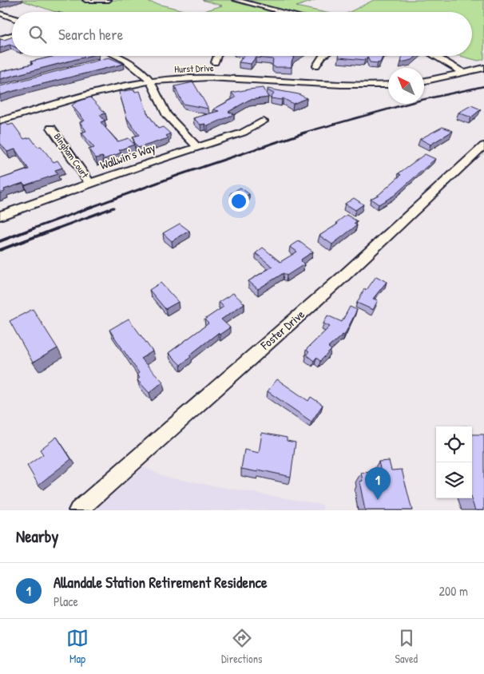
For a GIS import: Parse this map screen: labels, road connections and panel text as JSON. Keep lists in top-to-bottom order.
{
  "streets": {
    "street": [
      "Hurst Drive",
      "Bingham Court",
      "Wallwin's Way",
      "Foster Drive"
    ]
  },
  "crossings": [
    ["Bingham Court", "Wallwin's Way"]
  ],
  "north": "top left",
  "page": {
    "search": "Search here",
    "pins": "1",
    "heading": "Nearby",
    "list": [
      {
        "mark": "1",
        "name": "Allandale Station Retirement Residence",
        "note": "Place",
        "value": "200 m"
      }
    ],
    "nav": ["Map", "Directions", "Saved"]
  }
}
